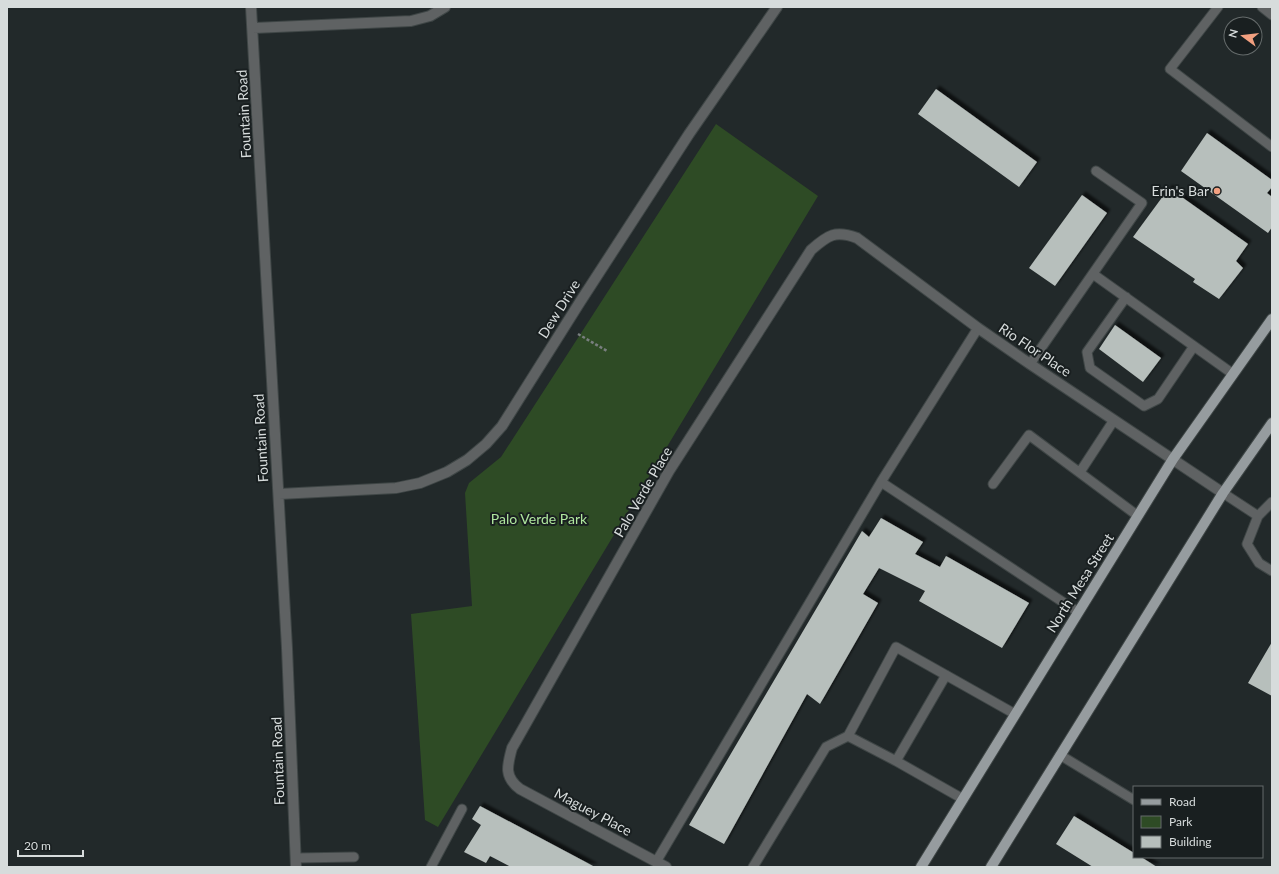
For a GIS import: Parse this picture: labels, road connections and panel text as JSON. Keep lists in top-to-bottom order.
{
  "streets": {
    "main road": ["North Mesa Street"],
    "street": [
      "Fountain Road",
      "Dew Drive",
      "Rio Flor Place",
      "Palo Verde Place",
      "Maguey Place"
    ]
  },
  "crossings": [
    ["Fountain Road", "Dew Drive"],
    ["Rio Flor Place", "Palo Verde Place"],
    ["Rio Flor Place", "North Mesa Street"],
    ["Palo Verde Place", "Maguey Place"]
  ],
  "parks": ["Palo Verde Park"],
  "places": ["Erin's Bar"],
  "legend": ["Road", "Park", "Building"],
  "scale_bar": "20 m",
  "north": "left"
}
